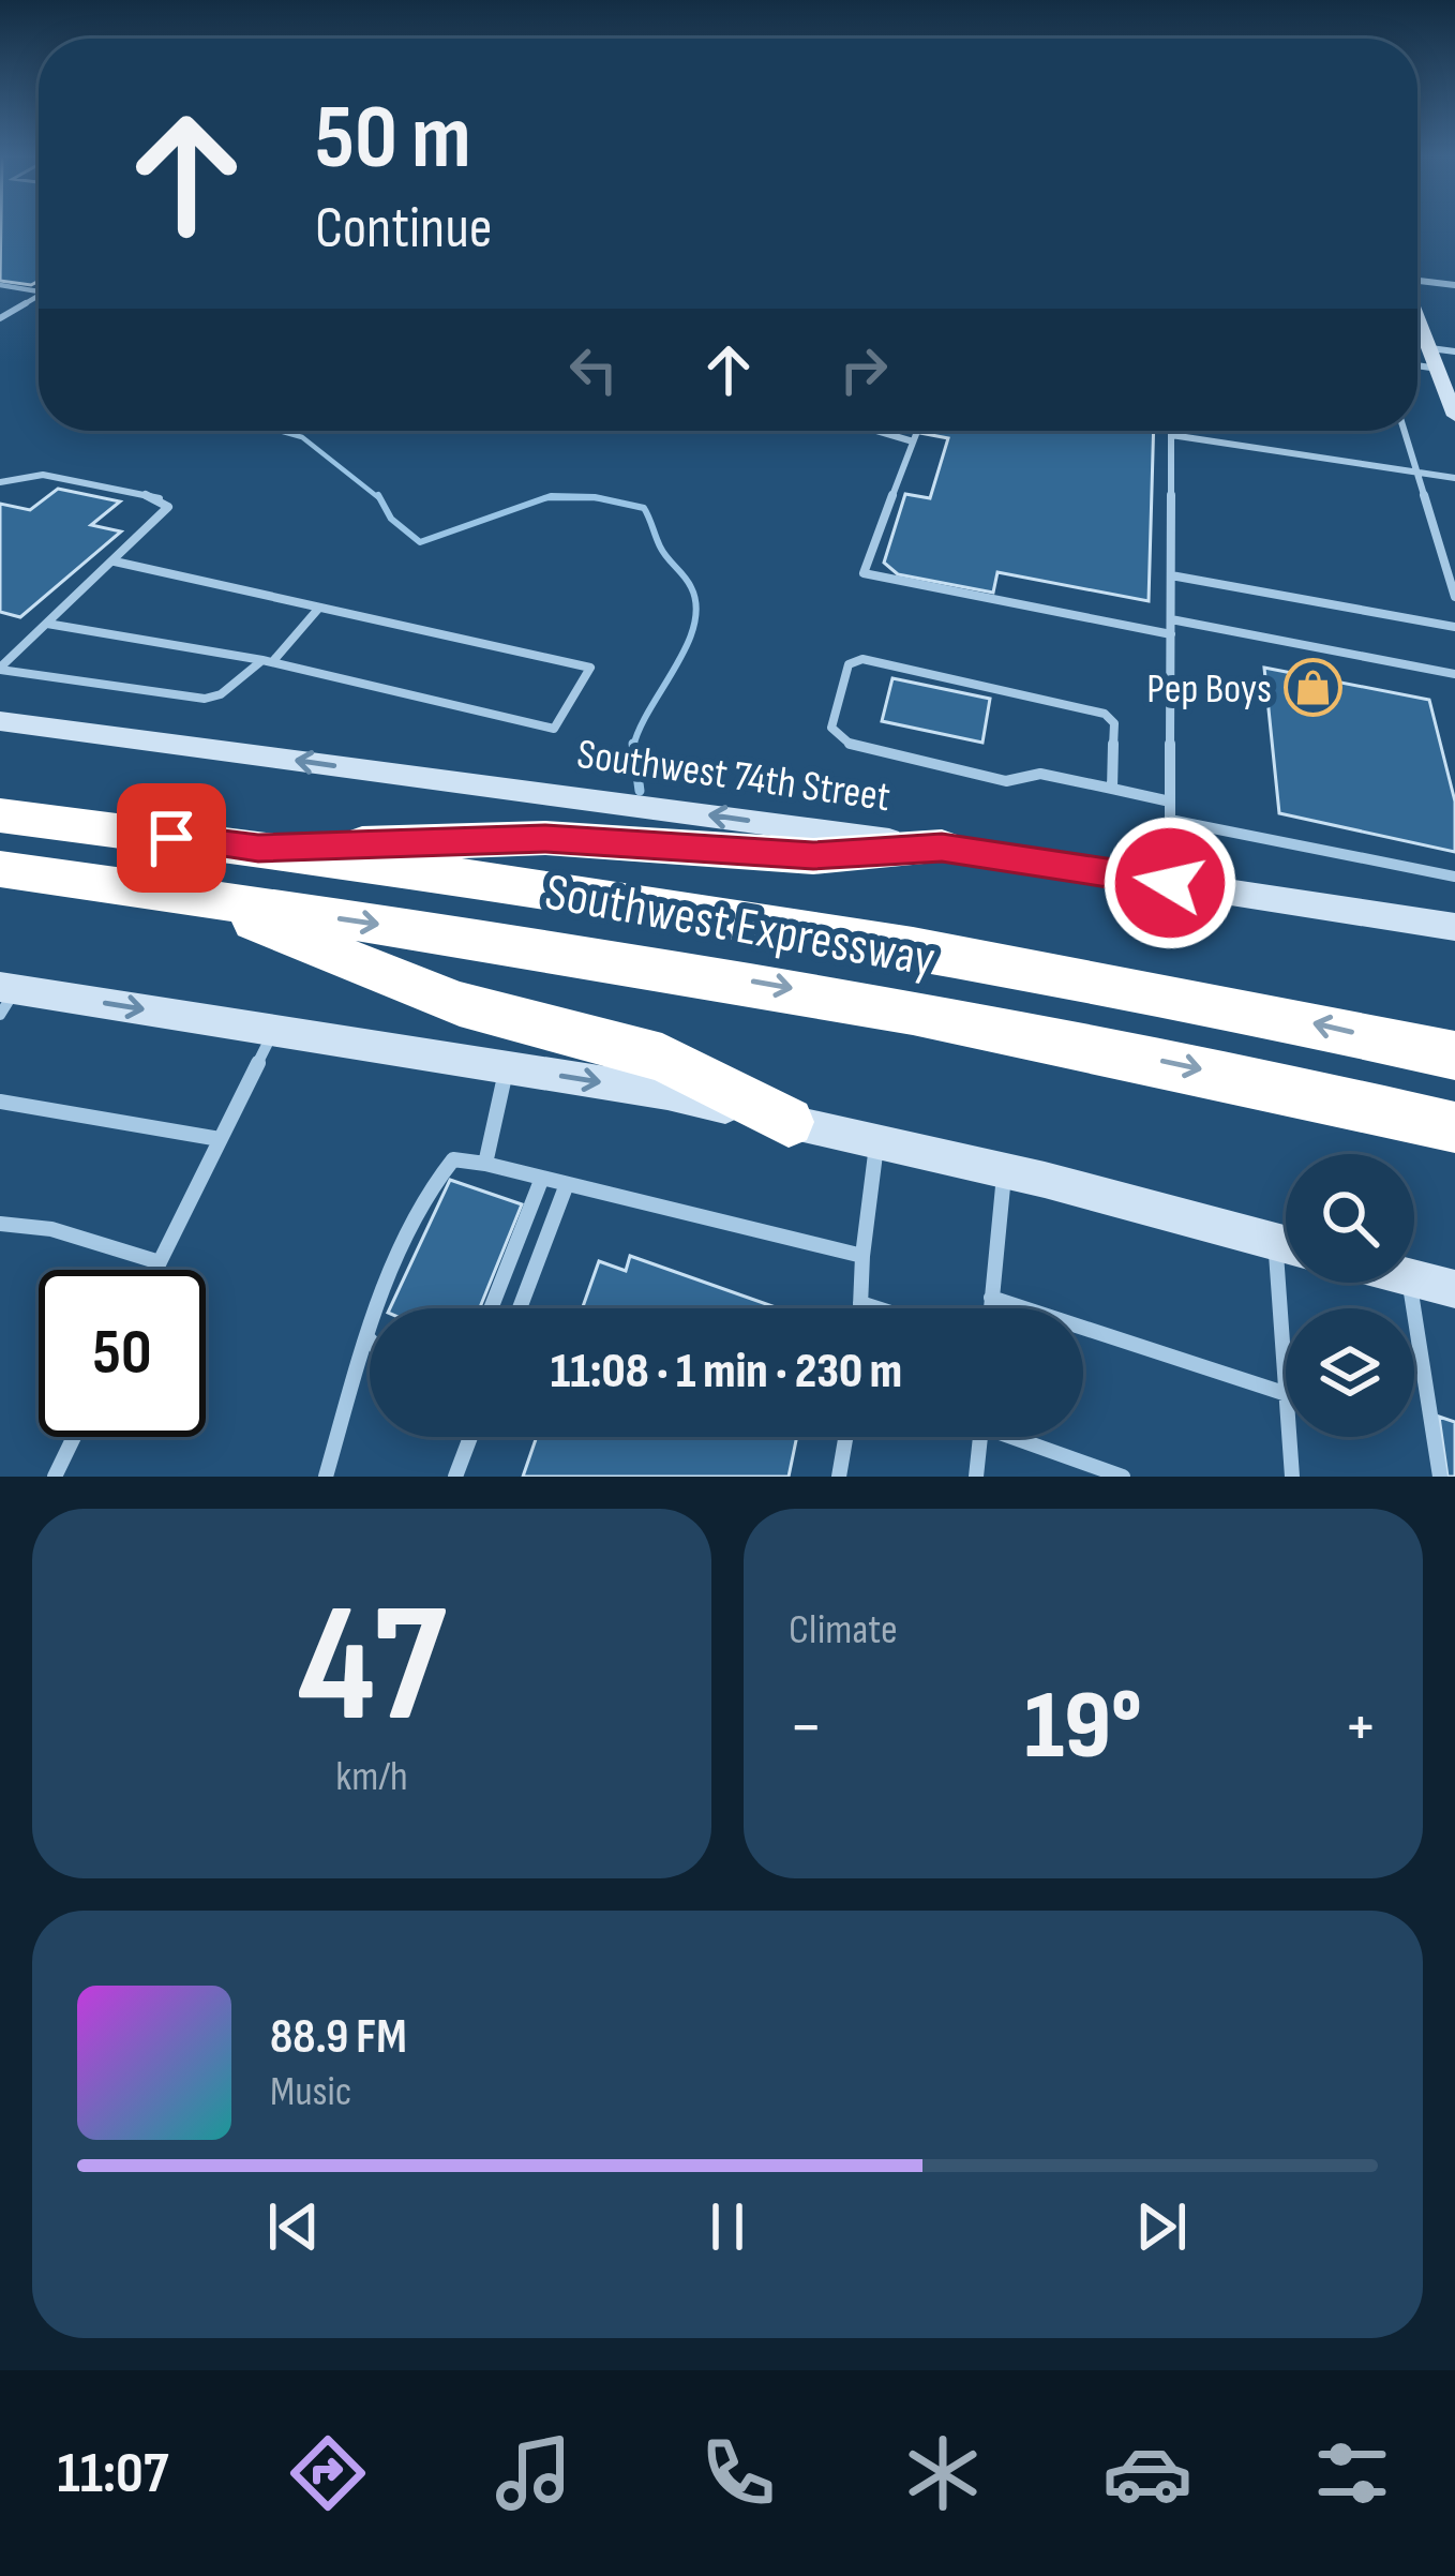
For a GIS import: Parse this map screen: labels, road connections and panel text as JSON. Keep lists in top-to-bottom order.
{
  "streets": {
    "highway": ["Southwest Expressway"],
    "main road": ["Southwest 74th Street"]
  },
  "one_way": ["Southwest 74th Street"],
  "places": {
    "shop": ["Pep Boys"]
  },
  "page": {
    "turn": ["50 m", "Continue"],
    "limit": "50",
    "trip": "11:08 · 1 min · 230 m",
    "tile": [
      ["47", "km/h"],
      "Climate"
    ],
    "heat": ["−", "19°", "+"],
    "song": ["88.9 FM", "Music"],
    "tabs": "11:07"
  }
}
